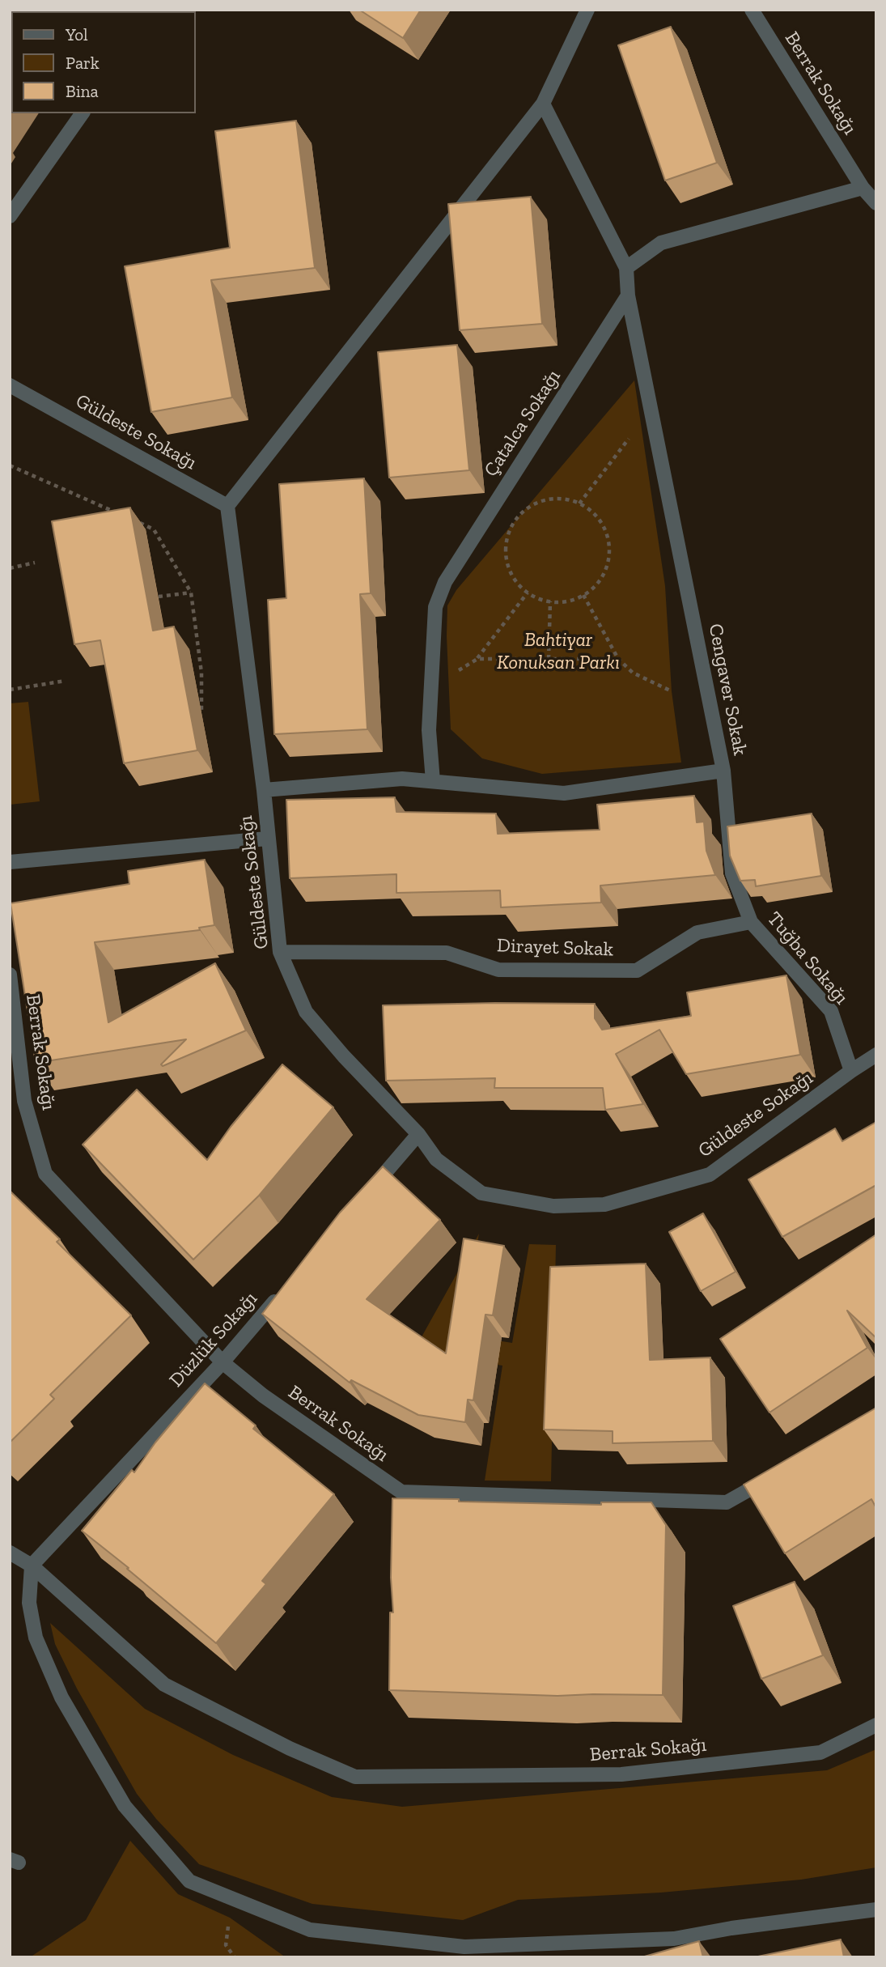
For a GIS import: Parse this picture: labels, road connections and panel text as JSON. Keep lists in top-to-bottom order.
{
  "streets": {
    "street": [
      "Berrak Sokağı",
      "Çatalca Sokağı",
      "Güldeste Sokağı",
      "Cengaver Sokak",
      "Dirayet Sokak",
      "Tuğba Sokağı",
      "Düzlük Sokağı"
    ]
  },
  "crossings": [
    ["Berrak Sokağı", "Düzlük Sokağı"],
    ["Çatalca Sokağı", "Cengaver Sokak"],
    ["Güldeste Sokağı", "Cengaver Sokak"],
    ["Güldeste Sokağı", "Dirayet Sokak"],
    ["Güldeste Sokağı", "Tuğba Sokağı"],
    ["Cengaver Sokak", "Tuğba Sokağı"],
    ["Dirayet Sokak", "Tuğba Sokağı"]
  ],
  "parks": ["Bahtiyar Konuksan Parkı"],
  "legend": ["Yol", "Park", "Bina"]
}
